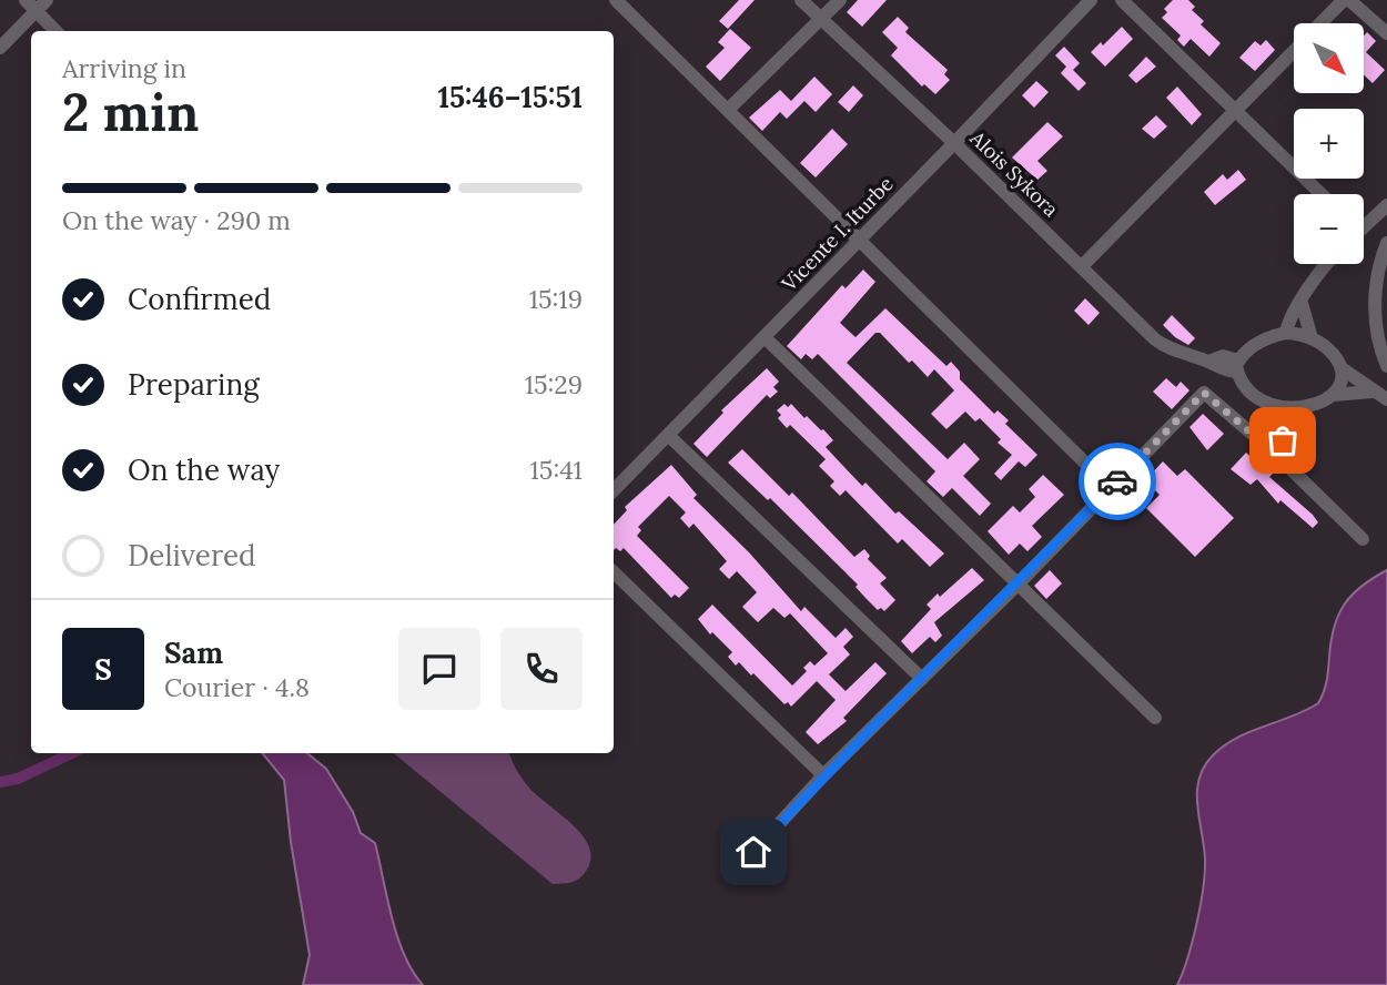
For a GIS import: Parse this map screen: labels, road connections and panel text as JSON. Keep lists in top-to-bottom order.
{
  "streets": {
    "street": ["Alois Sykora", "Vicente I. Iturbe"]
  },
  "crossings": [
    ["Alois Sykora", "Vicente I. Iturbe"]
  ],
  "north": "bottom right",
  "page": {
    "map_buttons": ["+", "−"],
    "heading": ["2 min", "Arriving in", "15:46–15:51"],
    "panel": ["Sam", "Courier · 4.8"],
    "bar": "On the way · 290 m",
    "list": [
      ["Confirmed", "15:19"],
      ["Preparing", "15:29"],
      ["On the way", "15:41"],
      "Delivered"
    ],
    "round": "S"
  }
}
